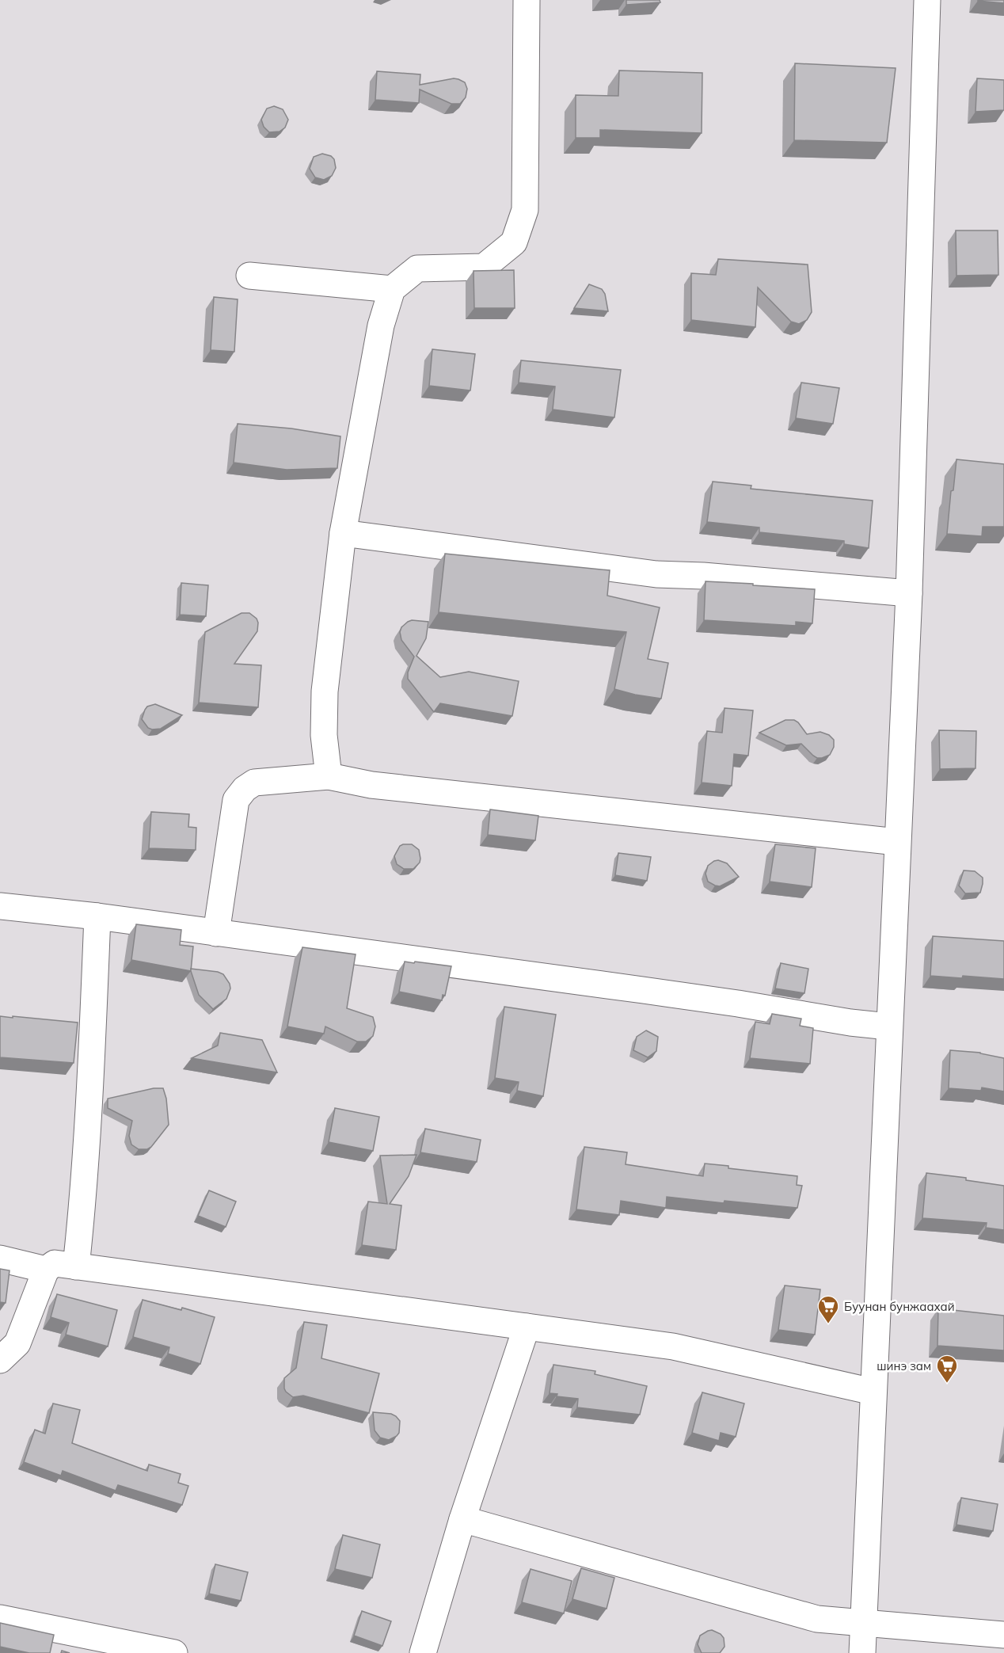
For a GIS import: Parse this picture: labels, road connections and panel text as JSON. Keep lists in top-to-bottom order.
{
  "places": {
    "supermarket": ["Буунан бунжаахай", "шинэ зам"]
  }
}
